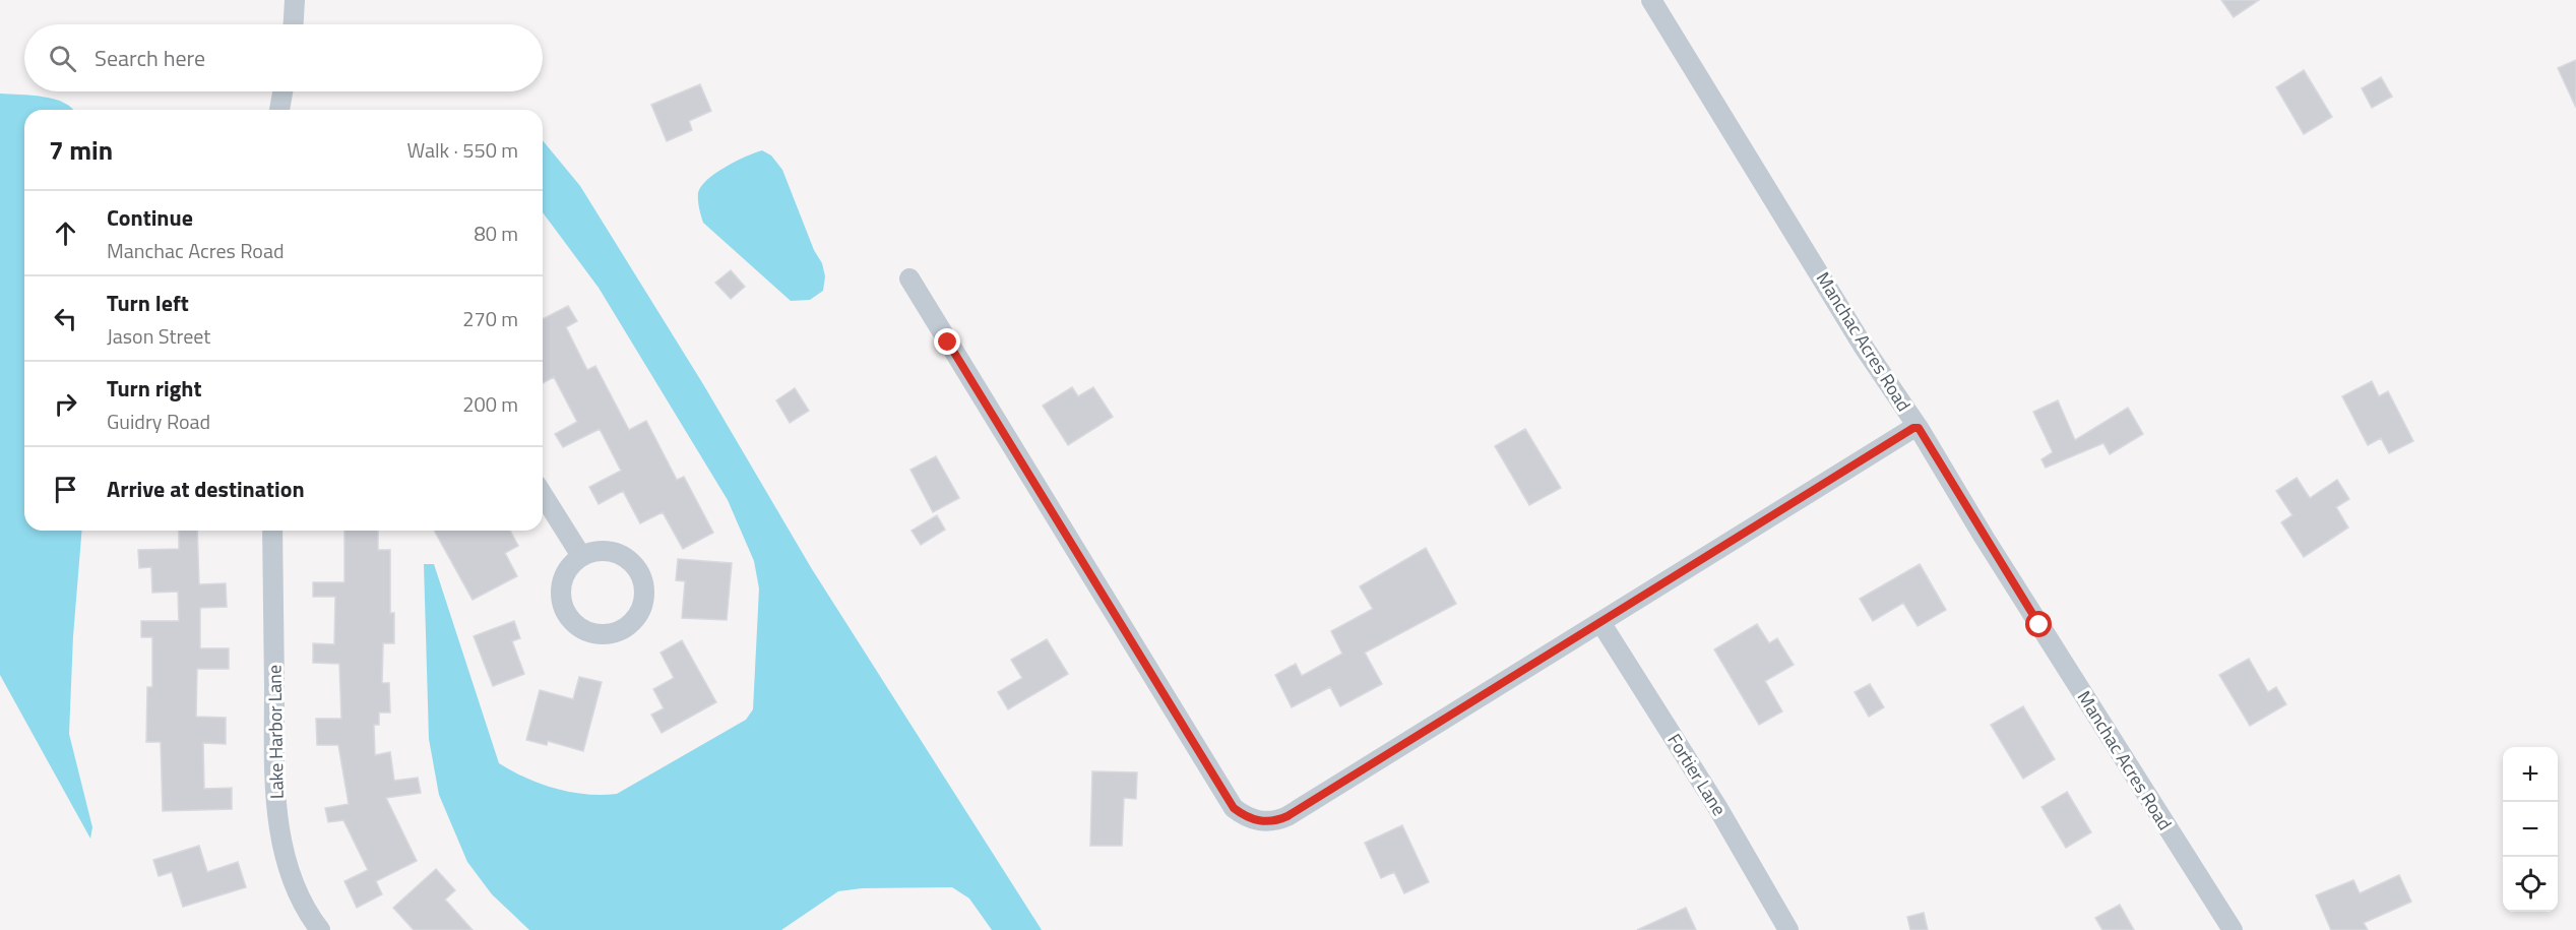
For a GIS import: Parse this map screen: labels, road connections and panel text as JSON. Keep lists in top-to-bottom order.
{
  "streets": {
    "street": ["Manchac Acres Road", "Lake Harbor Lane", "Fortier Lane"]
  },
  "page": {
    "search": "Search here",
    "heading": ["7 min", "Walk · 550 m"],
    "list": [
      ["Continue", "Manchac Acres Road", "80 m"],
      ["Turn left", "Jason Street", "270 m"],
      ["Turn right", "Guidry Road", "200 m"],
      "Arrive at destination"
    ],
    "map_buttons": ["+", "−"]
  }
}
